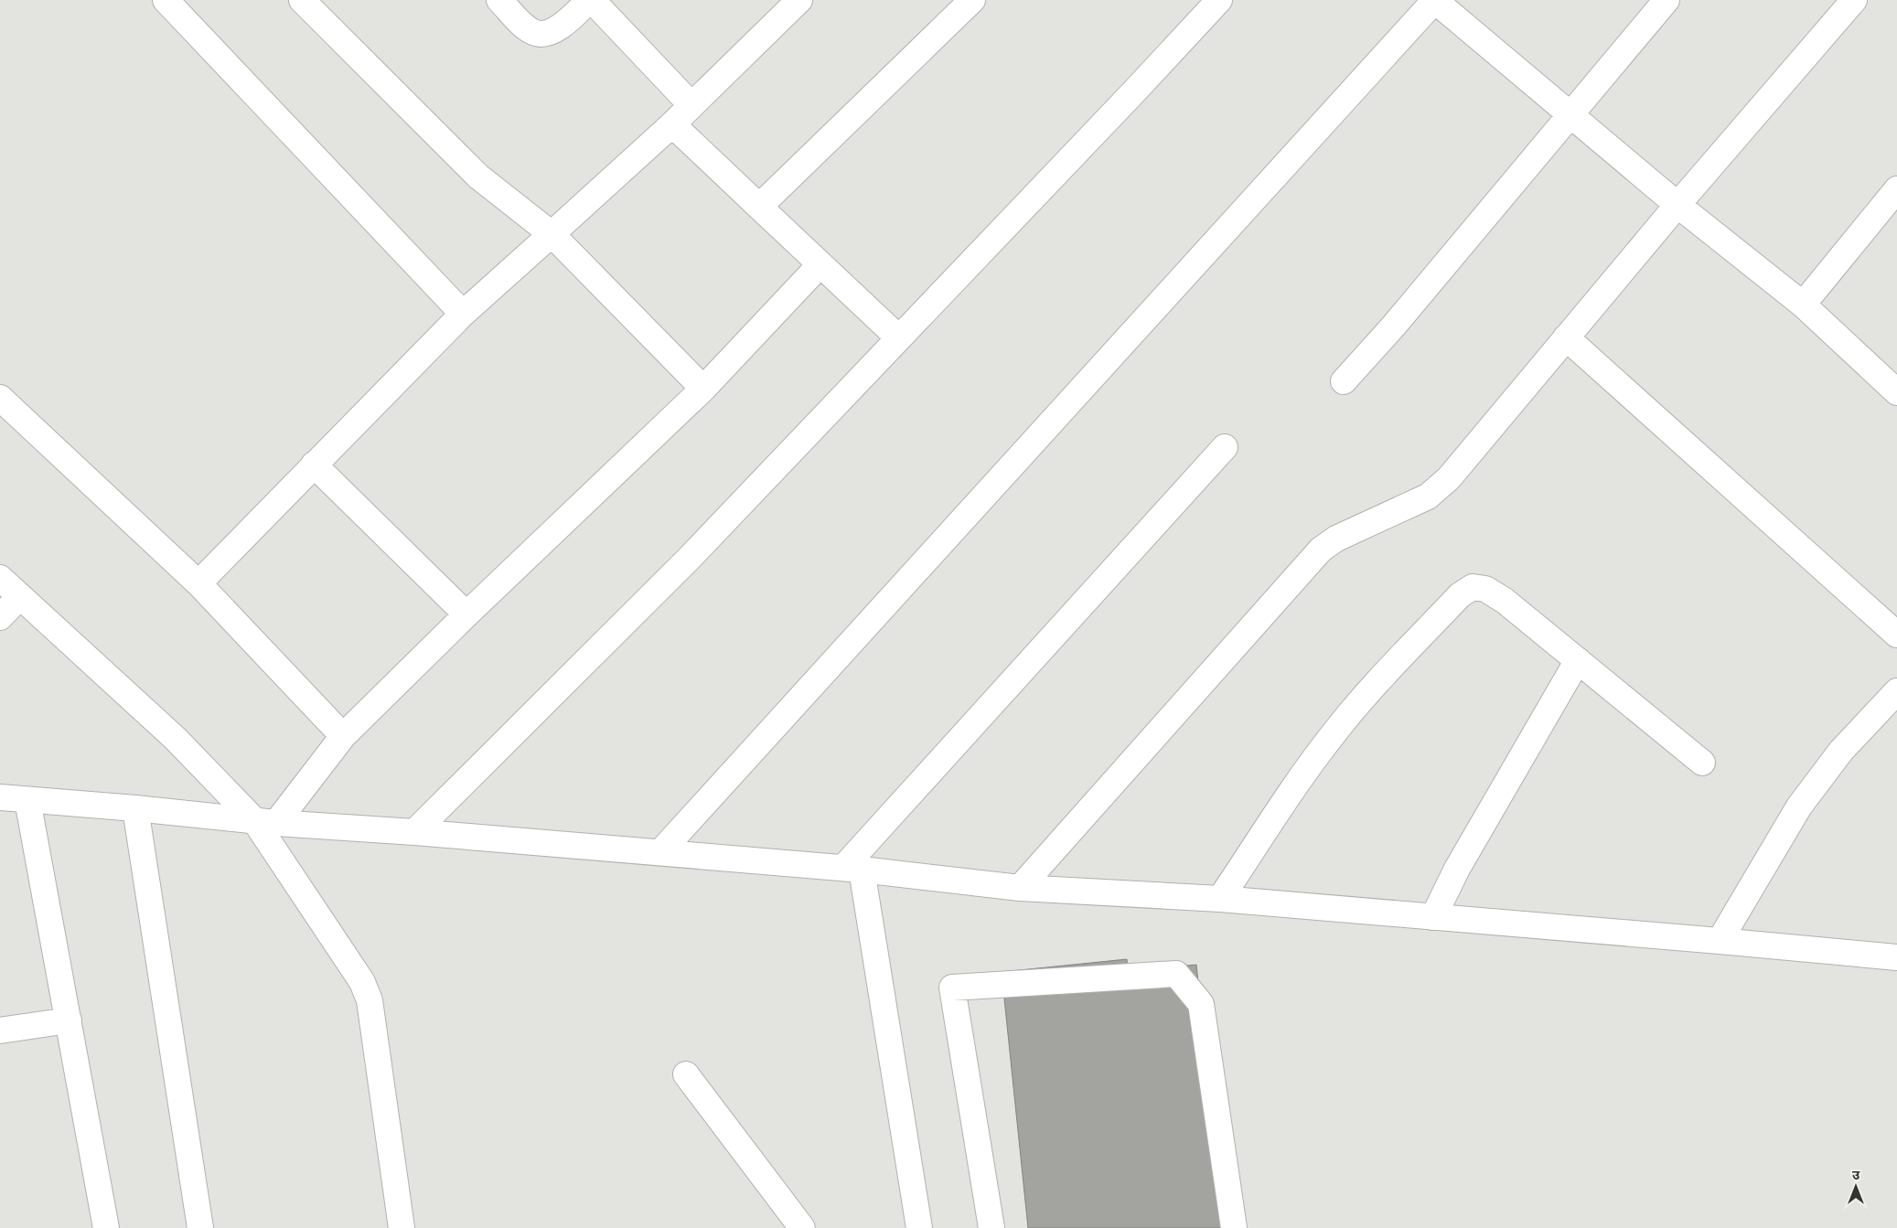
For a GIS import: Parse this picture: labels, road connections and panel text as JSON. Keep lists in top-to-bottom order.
{
  "north": "top"
}
